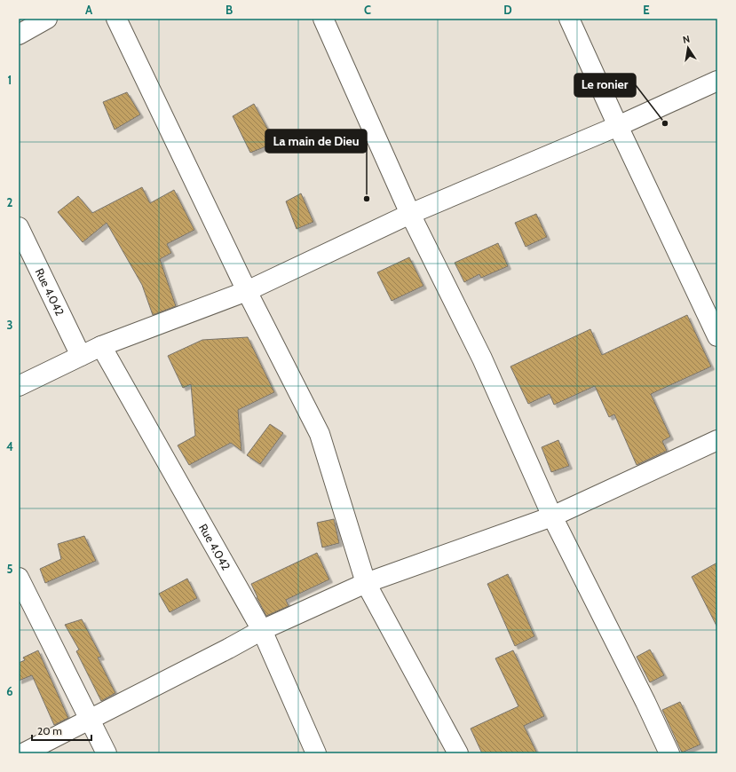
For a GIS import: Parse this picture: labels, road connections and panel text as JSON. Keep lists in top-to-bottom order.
{
  "streets": {
    "street": ["Rue 4.042"]
  },
  "places": ["Le ronier", "La main de Dieu"],
  "scale_bar": "20 m",
  "north": "top",
  "grid": {
    "columns": [
      "A",
      "B",
      "C",
      "D",
      "E"
    ],
    "rows": [
      "1",
      "2",
      "3",
      "4",
      "5",
      "6"
    ]
  }
}
